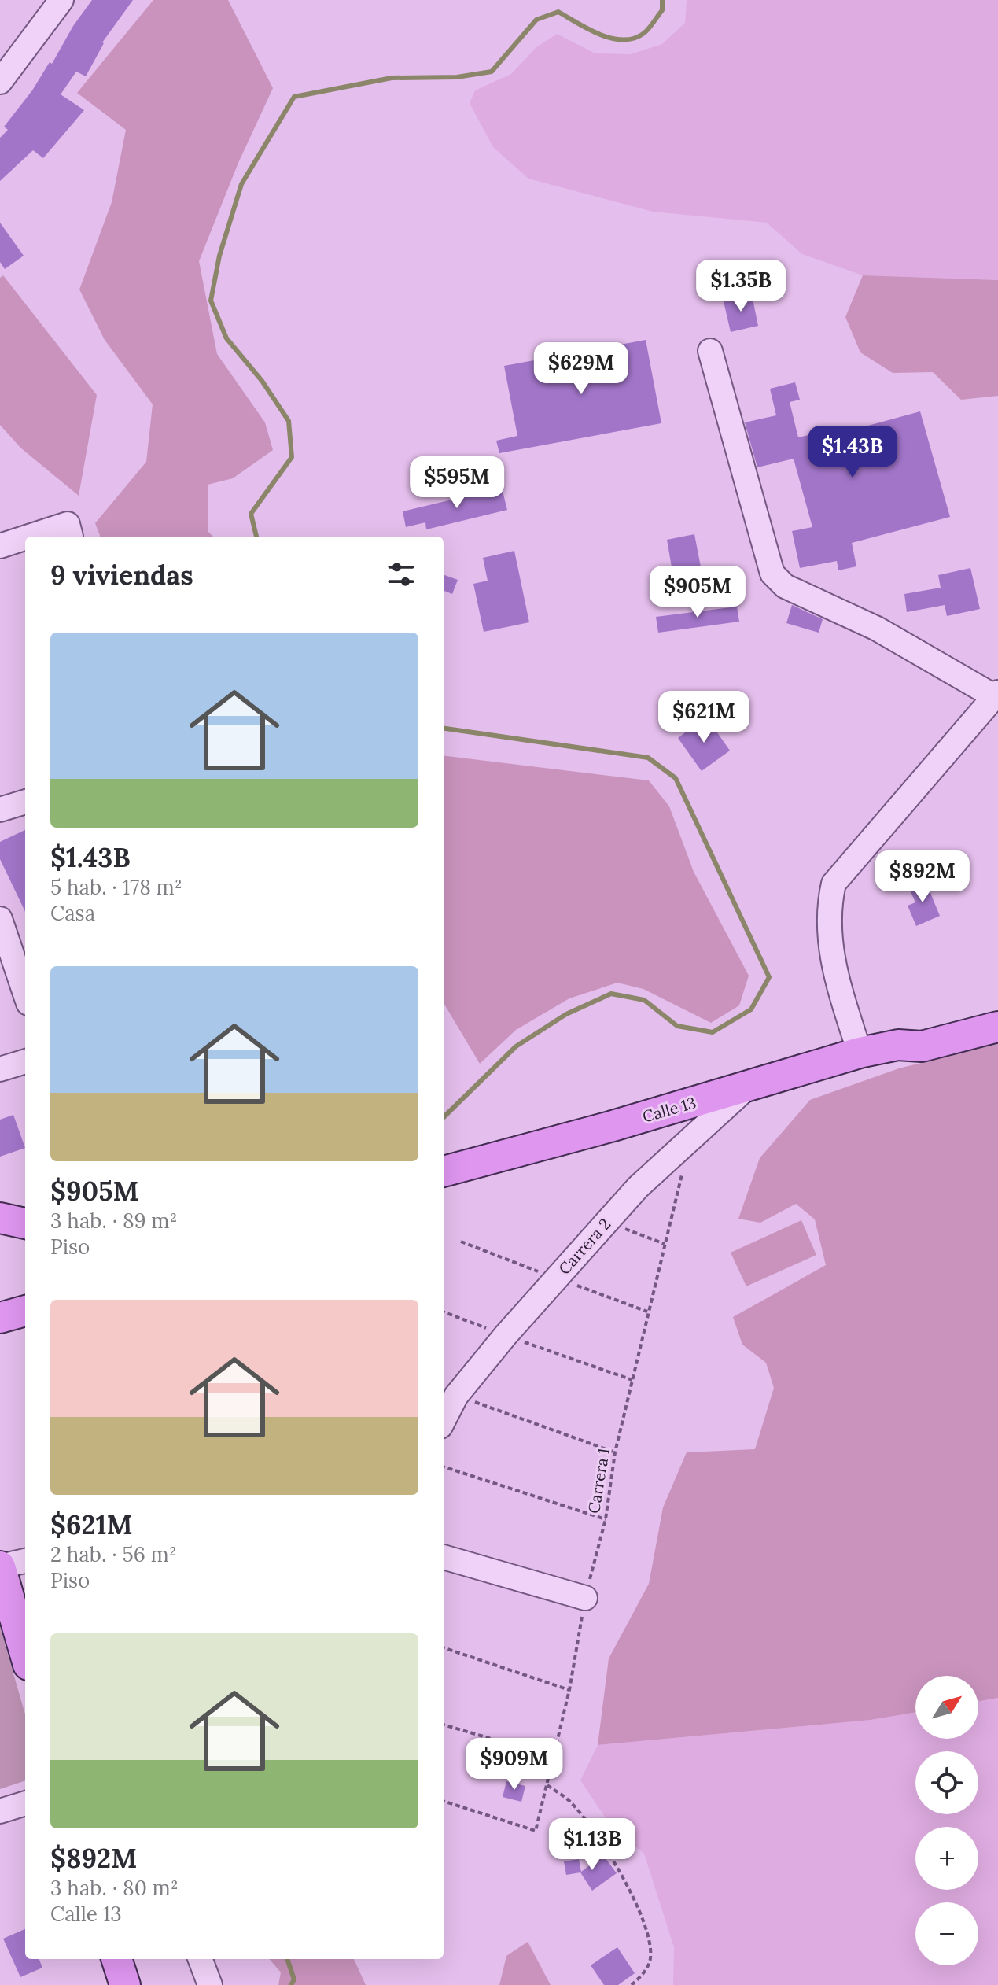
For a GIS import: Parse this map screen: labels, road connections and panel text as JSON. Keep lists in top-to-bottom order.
{
  "streets": {
    "main road": ["Calle 13"],
    "street": ["Carrera 2"],
    "path": ["Carrera 1"]
  },
  "crossings": [
    ["Calle 13", "Carrera 2"],
    ["Carrera 2", "Carrera 1"]
  ],
  "north": "top right",
  "page": {
    "price": [
      "$1.35B",
      "$629M",
      "$1.43B",
      "$595M",
      "$905M",
      "$621M",
      "$892M",
      "$909M",
      "$1.13B"
    ],
    "heading": "9 viviendas",
    "list": [
      {
        "name": "$1.43B",
        "note": "5 hab. · 178 m² · Casa"
      },
      {
        "name": "$905M",
        "note": "3 hab. · 89 m² · Piso"
      },
      {
        "name": "$621M",
        "note": "2 hab. · 56 m² · Piso"
      },
      {
        "name": "$892M",
        "note": "3 hab. · 80 m² · Calle 13"
      }
    ],
    "map_buttons": ["+", "−"]
  }
}
